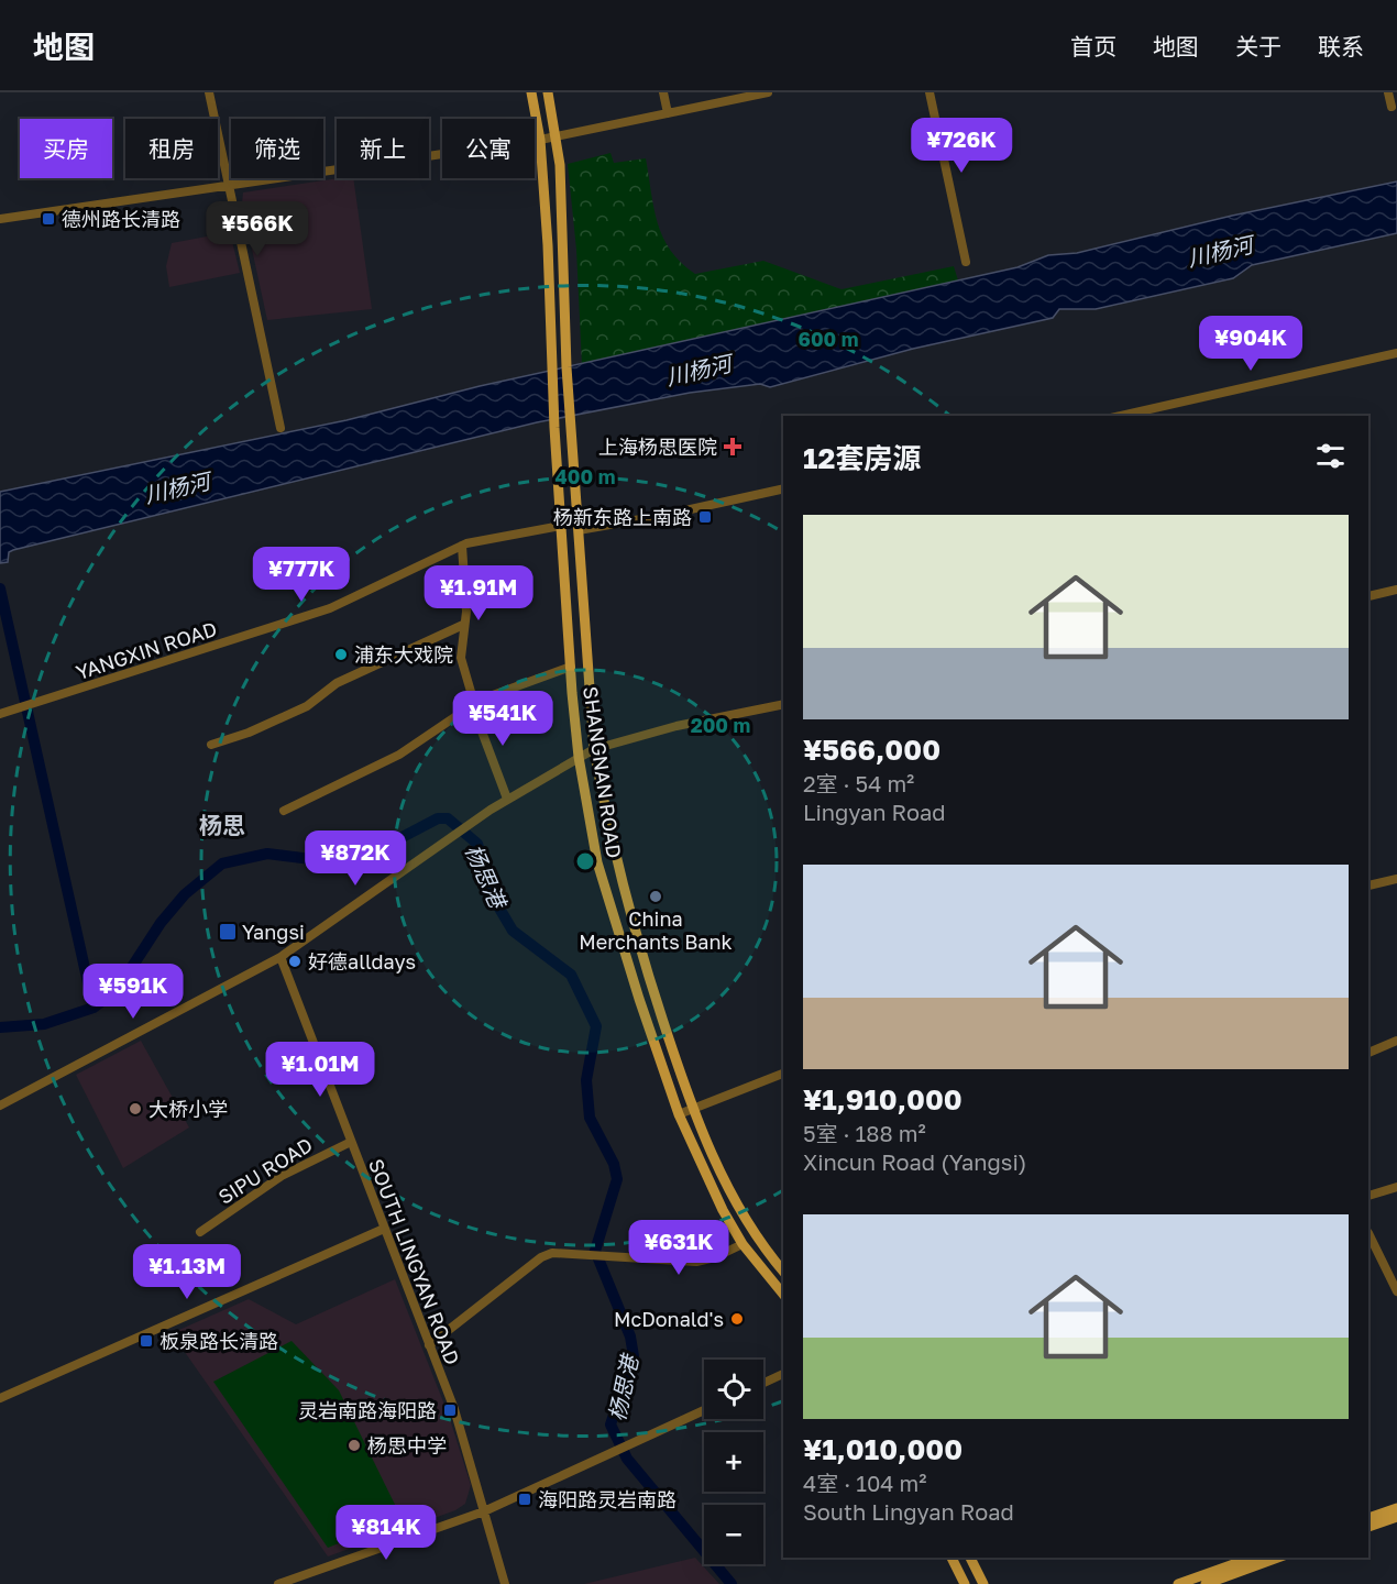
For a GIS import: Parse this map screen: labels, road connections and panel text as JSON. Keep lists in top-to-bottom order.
{
  "streets": {
    "main road": ["SHANGNAN ROAD"],
    "street": ["YANGXIN ROAD", "SIPU ROAD", "SOUTH LINGYAN ROAD"]
  },
  "crossings": [
    ["YANGXIN ROAD", "SHANGNAN ROAD"],
    ["SIPU ROAD", "SOUTH LINGYAN ROAD"]
  ],
  "districts": ["杨思"],
  "water": ["川杨河", "杨思港"],
  "places": {
    "transit": [
      "德州路长清路",
      "杨新东路上南路",
      "Yangsi",
      "板泉路长清路",
      "灵岩南路海阳路",
      "海阳路灵岩南路"
    ],
    "health": ["上海杨思医院"],
    "other": [
      "浦东大戏院",
      "China Merchants Bank",
      "好德alldays",
      "大桥小学",
      "McDonald's",
      "杨思中学"
    ]
  },
  "page": {
    "header": "地图",
    "nav": [
      "首页",
      "地图",
      "关于",
      "联系"
    ],
    "price": [
      "¥726K",
      "¥566K",
      "¥904K",
      "¥777K",
      "¥1.91M",
      "¥541K",
      "¥872K",
      "¥591K",
      "¥1.01M",
      "¥631K",
      "¥1.13M",
      "¥814K"
    ],
    "chip": [
      "买房",
      "租房",
      "筛选",
      "新上",
      "公寓"
    ],
    "heading": "12套房源",
    "list": [
      {
        "name": "¥566,000",
        "note": "2室 · 54 m² · Lingyan Road"
      },
      {
        "name": "¥1,910,000",
        "note": "5室 · 188 m² · Xincun Road (Yangsi)"
      },
      {
        "name": "¥1,010,000",
        "note": "4室 · 104 m² · South Lingyan Road"
      }
    ],
    "map_buttons": ["+", "−"]
  },
  "rings": ["600 m", "400 m", "200 m"]
}
